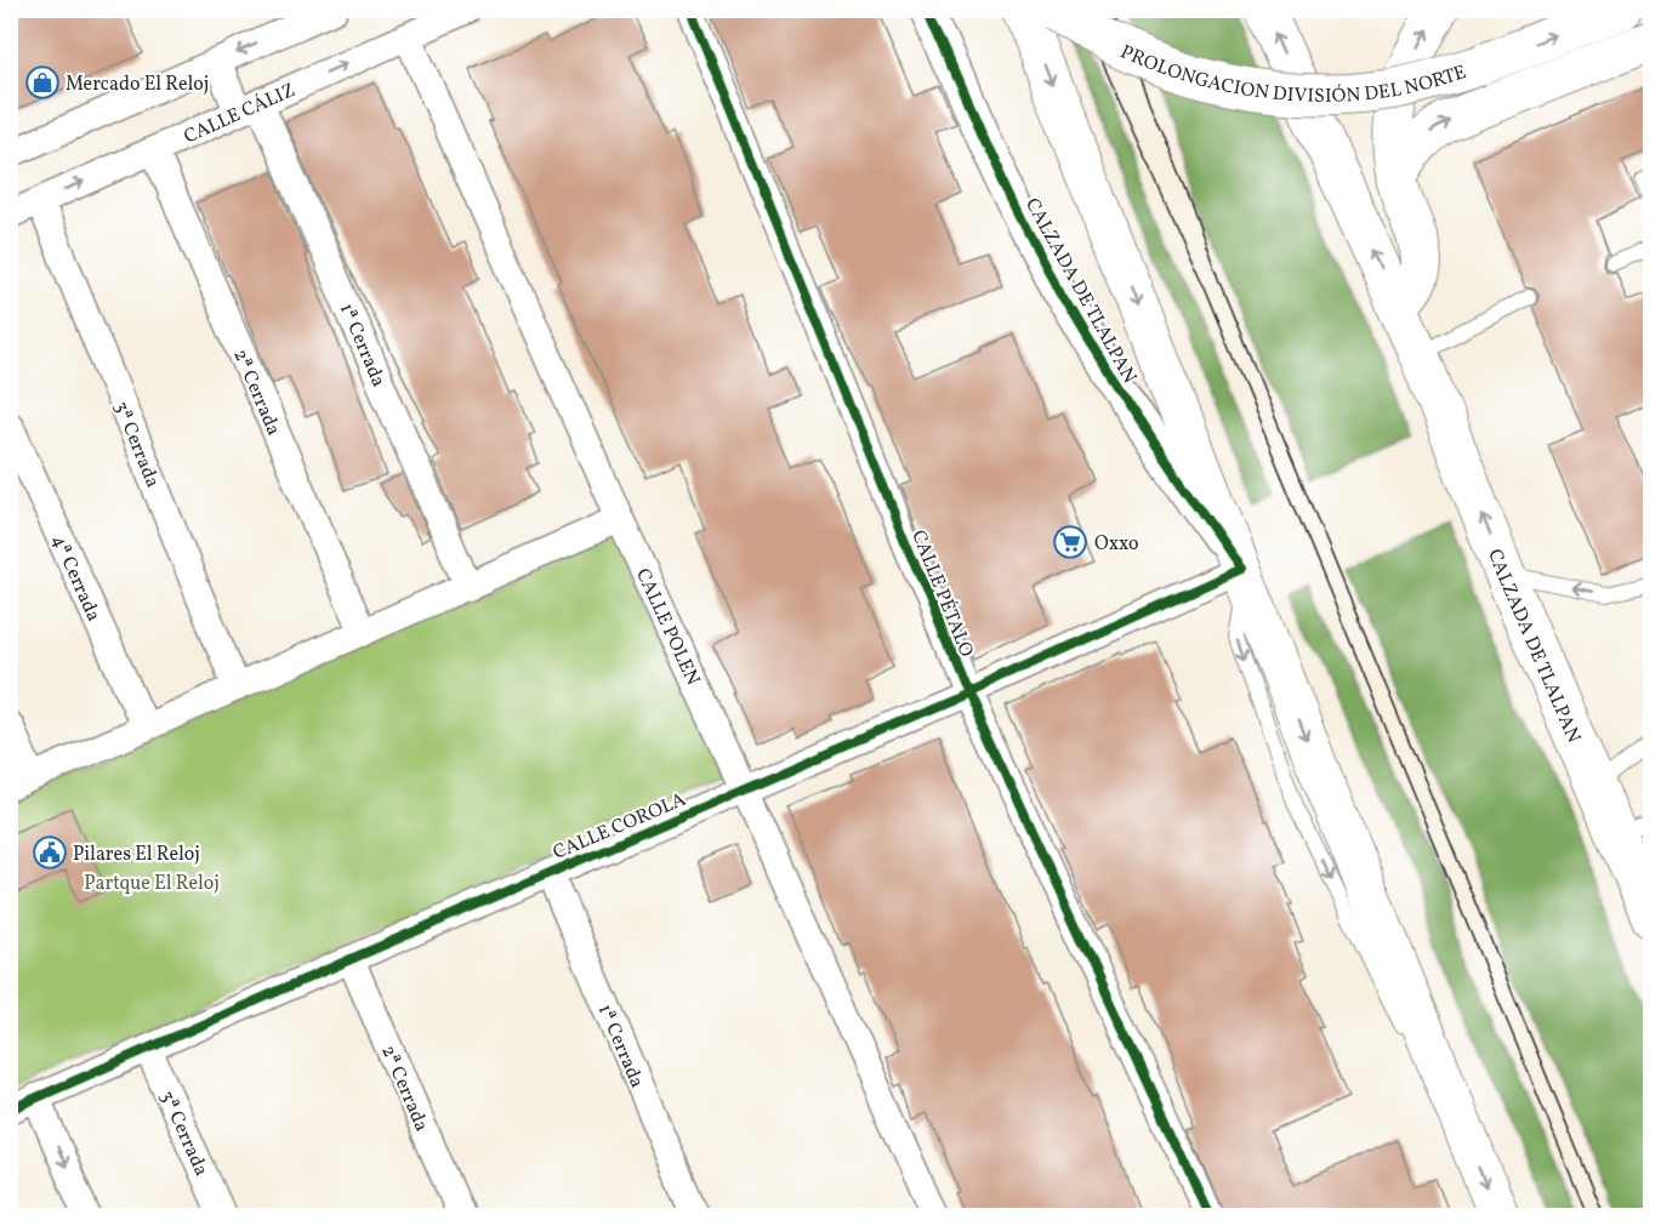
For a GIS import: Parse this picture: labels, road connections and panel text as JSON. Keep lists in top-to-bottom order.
{
  "streets": {
    "main road": ["PROLONGACION DIVISIÓN DEL NORTE", "CALZADA DE TLALPAN"],
    "street": [
      "CALLE CÁLIZ",
      "1ª Cerrada",
      "2ª Cerrada",
      "3ª Cerrada",
      "4ª Cerrada",
      "CALLE PÉTALO",
      "CALLE POLEN",
      "CALLE COROLA"
    ]
  },
  "crossings": [
    ["CALLE CÁLIZ", "1ª Cerrada"],
    ["CALLE CÁLIZ", "2ª Cerrada"],
    ["CALLE CÁLIZ", "3ª Cerrada"],
    ["CALLE CÁLIZ", "CALLE POLEN"],
    ["CALZADA DE TLALPAN", "CALLE COROLA"],
    ["1ª Cerrada", "CALLE COROLA"],
    ["2ª Cerrada", "CALLE COROLA"],
    ["3ª Cerrada", "CALLE COROLA"],
    ["CALLE PÉTALO", "CALLE COROLA"],
    ["CALLE POLEN", "CALLE COROLA"]
  ],
  "one_way": ["PROLONGACION DIVISIÓN DEL NORTE"],
  "parks": ["Partque El Reloj"],
  "places": {
    "shop": ["Mercado El Reloj"],
    "supermarket": ["Oxxo"],
    "public building": ["Pilares El Reloj"]
  }
}
